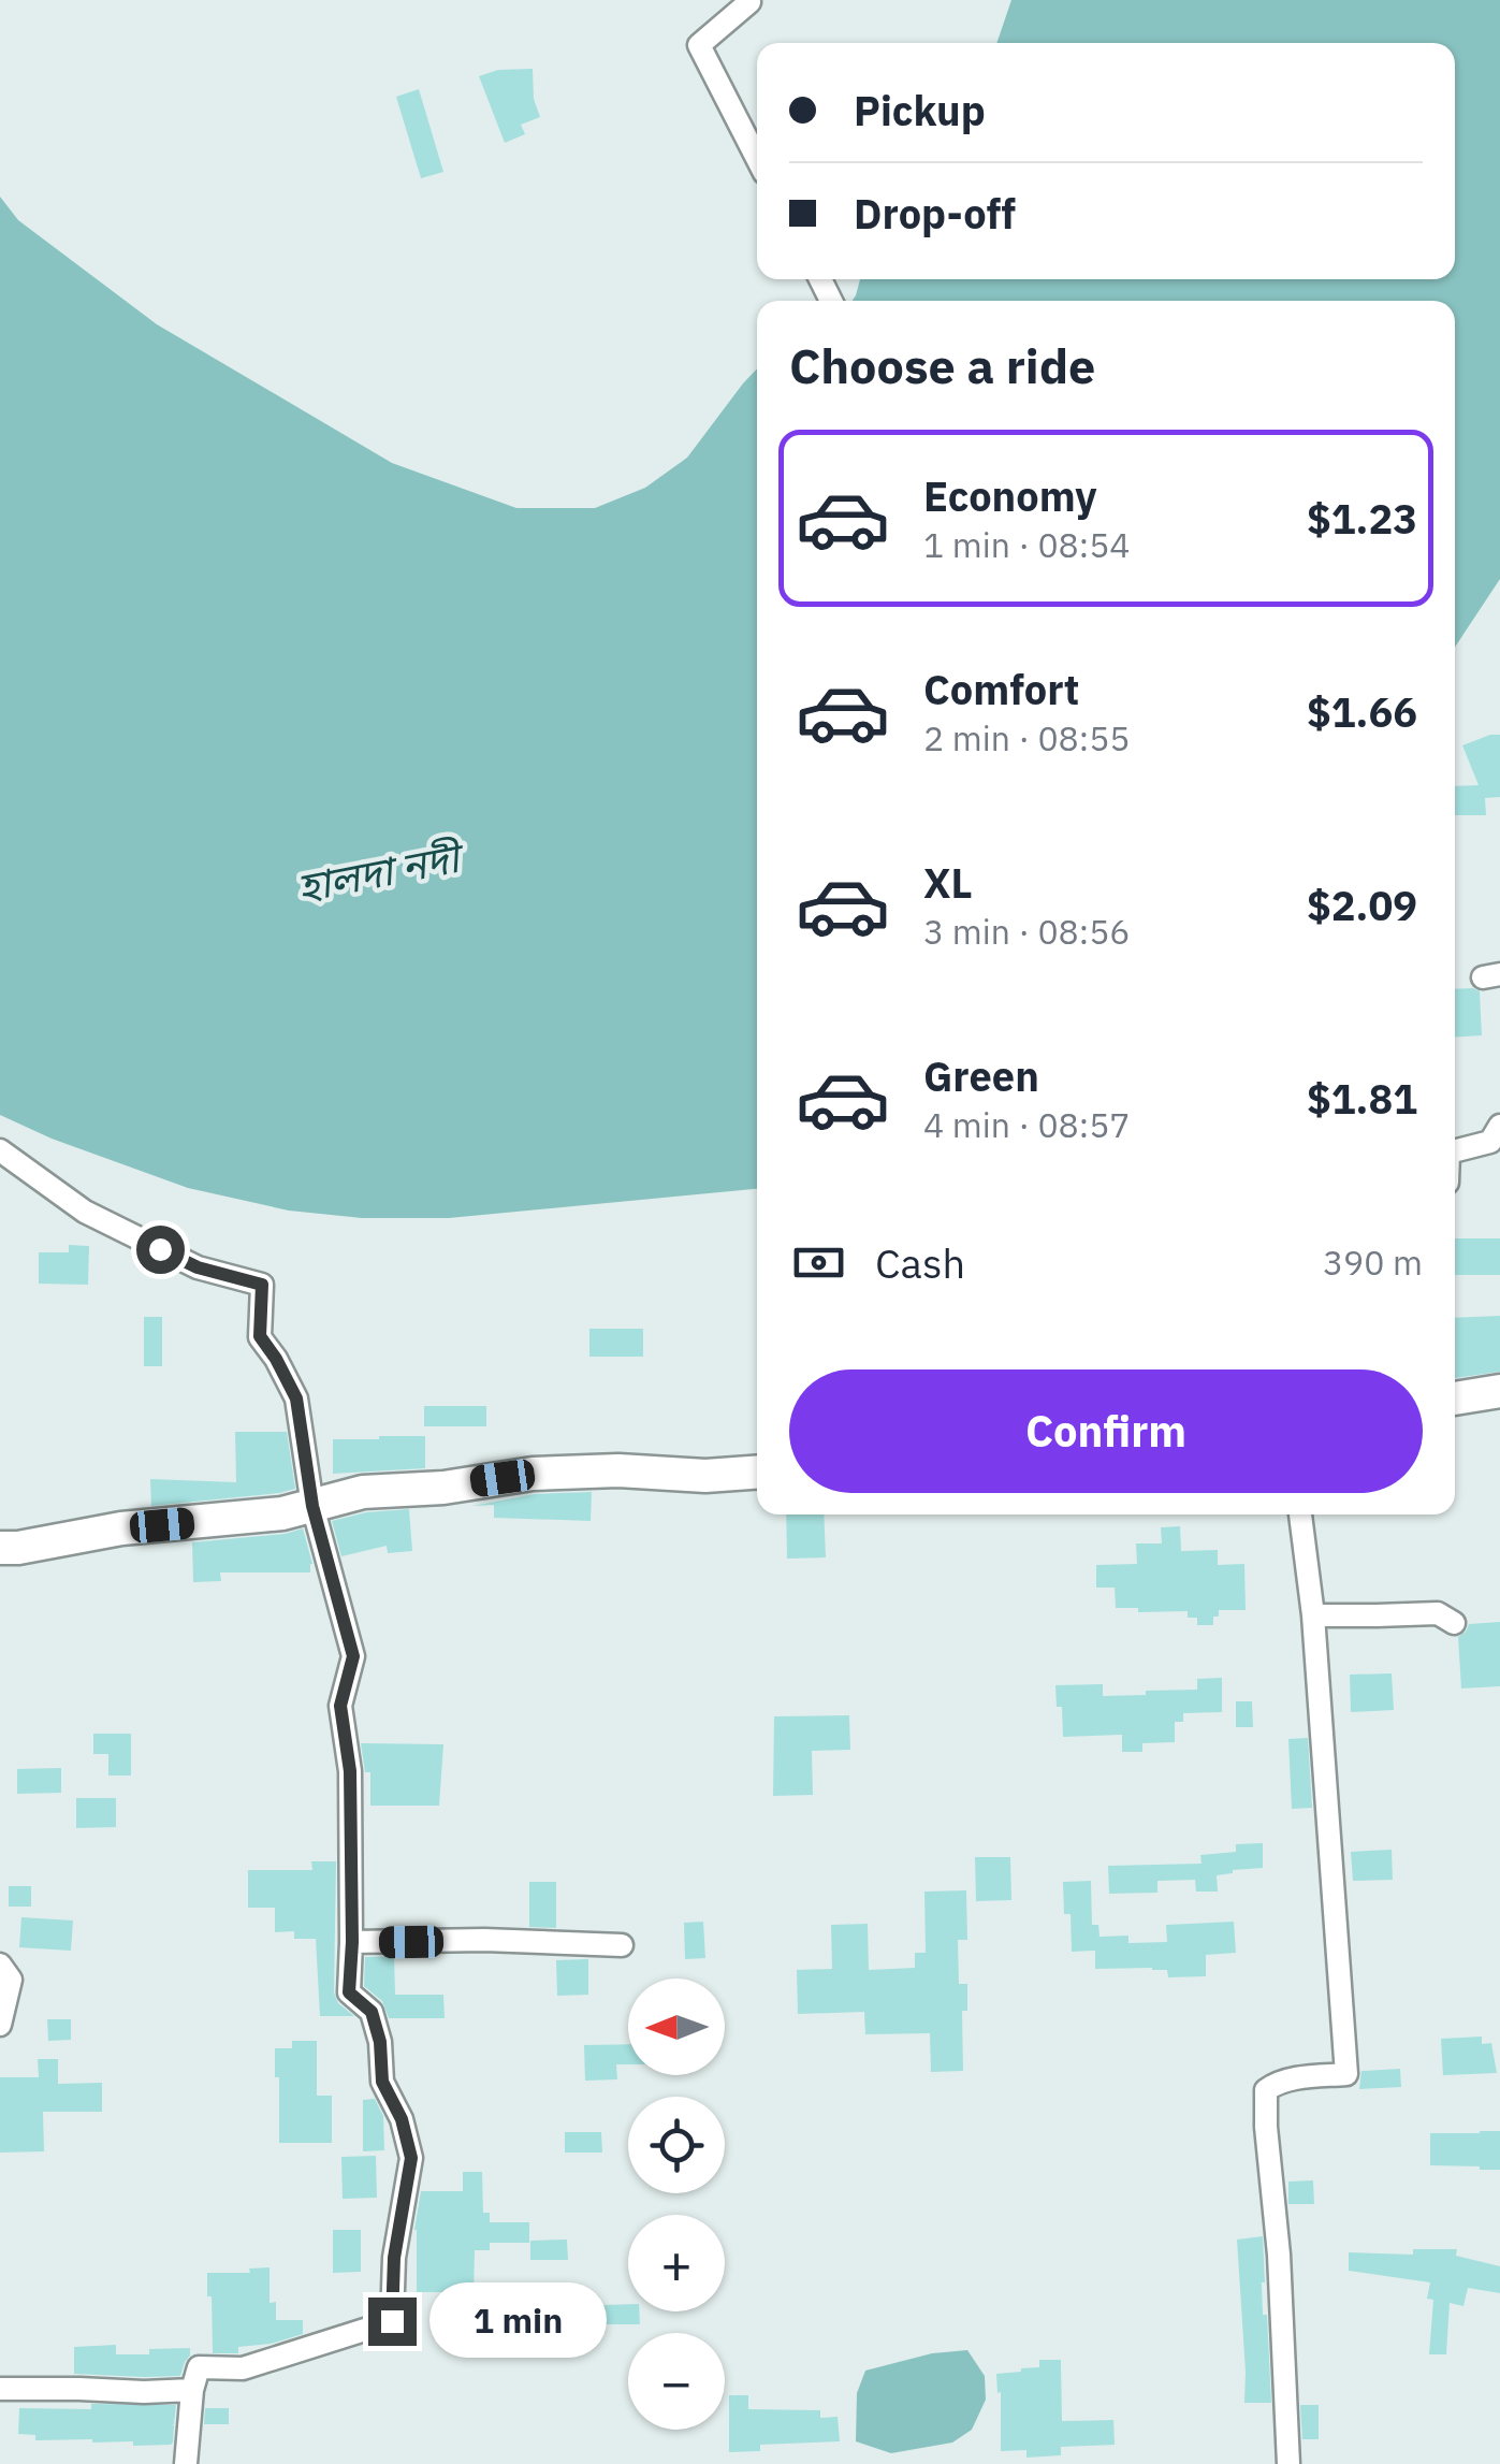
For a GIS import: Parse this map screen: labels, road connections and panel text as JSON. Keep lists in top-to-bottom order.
{
  "water": ["হালদা নদী"],
  "north": "left",
  "page": {
    "banner": ["Pickup", "Drop-off"],
    "heading": "Choose a ride",
    "list": [
      {
        "name": "Economy",
        "note": "1 min · 08:54",
        "value": "$1.23"
      },
      {
        "name": "Comfort",
        "note": "2 min · 08:55",
        "value": "$1.66"
      },
      {
        "name": "XL",
        "note": "3 min · 08:56",
        "value": "$2.09"
      },
      {
        "name": "Green",
        "note": "4 min · 08:57",
        "value": "$1.81"
      }
    ],
    "pay": ["Cash", "390 m"],
    "buttons": "Confirm",
    "map_buttons": ["+", "−"],
    "bubble": "1 min"
  }
}
